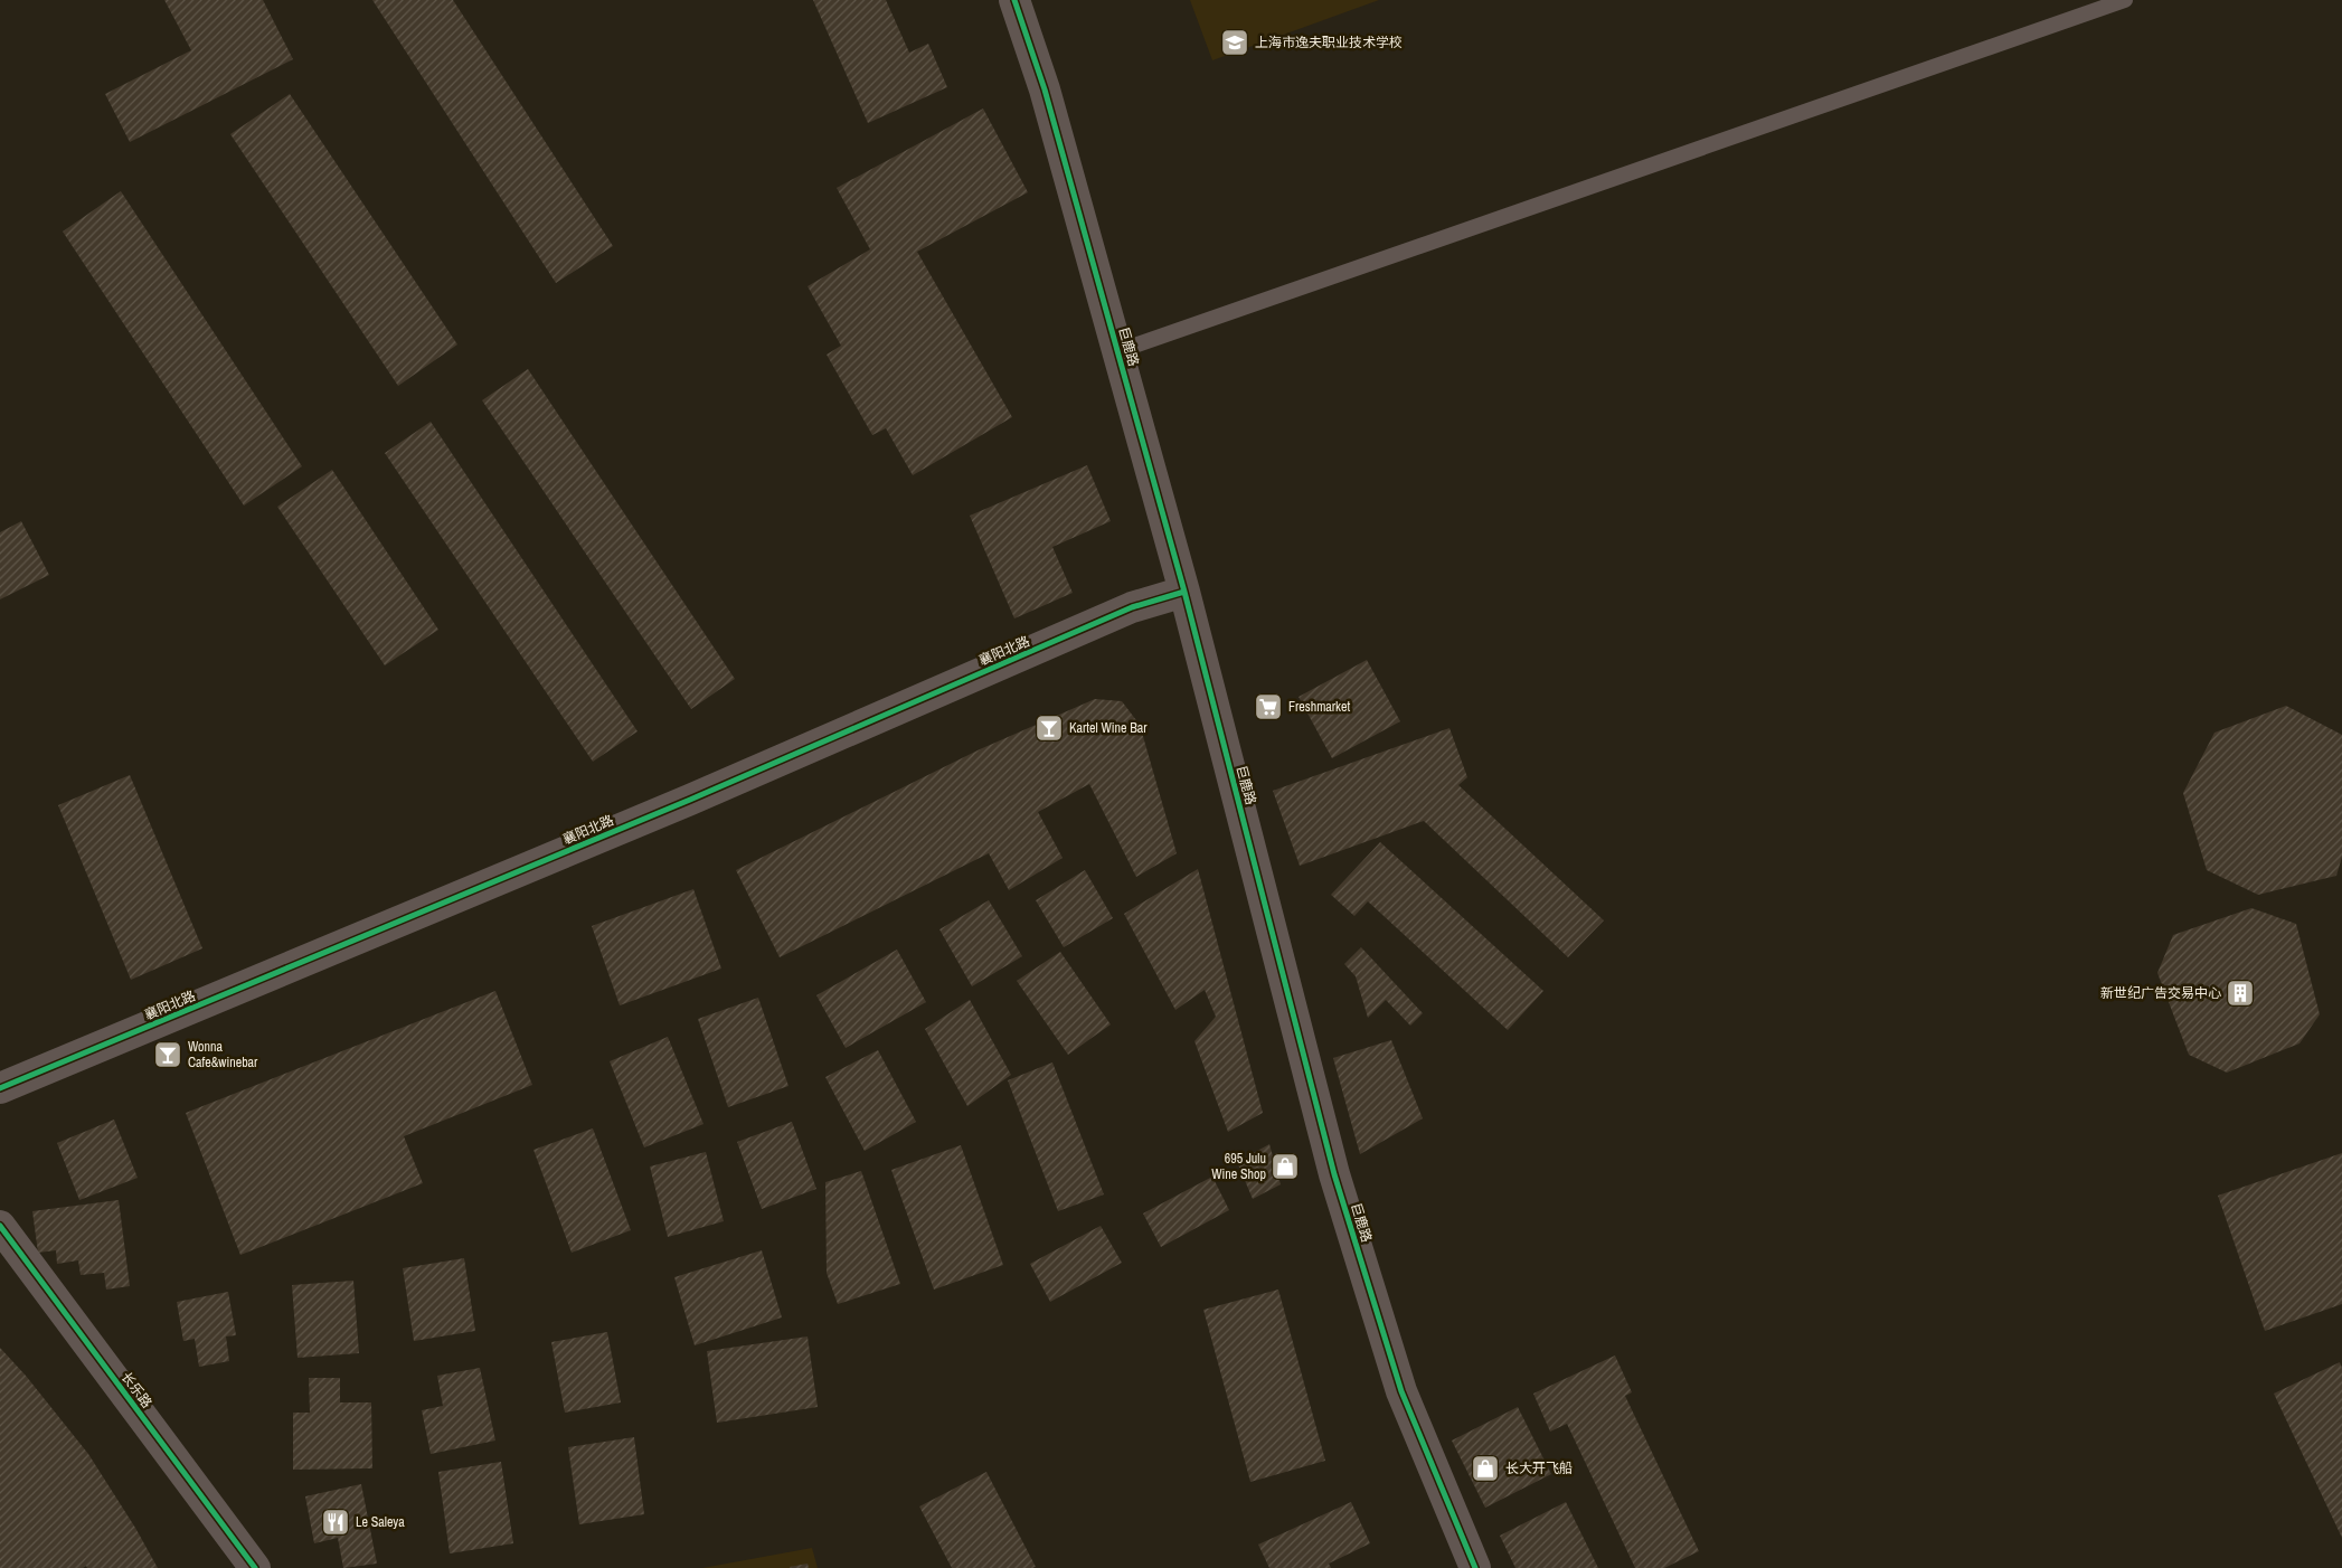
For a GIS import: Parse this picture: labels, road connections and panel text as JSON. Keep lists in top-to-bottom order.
{
  "streets": {
    "street": ["巨鹿路", "襄阳北路", "长乐路"]
  },
  "crossings": [
    ["巨鹿路", "襄阳北路"]
  ],
  "places": {
    "school or university": ["上海市逸夫职业技术学校"],
    "supermarket": ["Freshmarket"],
    "bar": ["Kartel Wine Bar", "Wonna Cafe&winebar"],
    "building": ["新世纪广告交易中心"],
    "shop": ["695 Julu Wine Shop", "长大开飞船"],
    "restaurant": ["Le Saleya"]
  }
}
